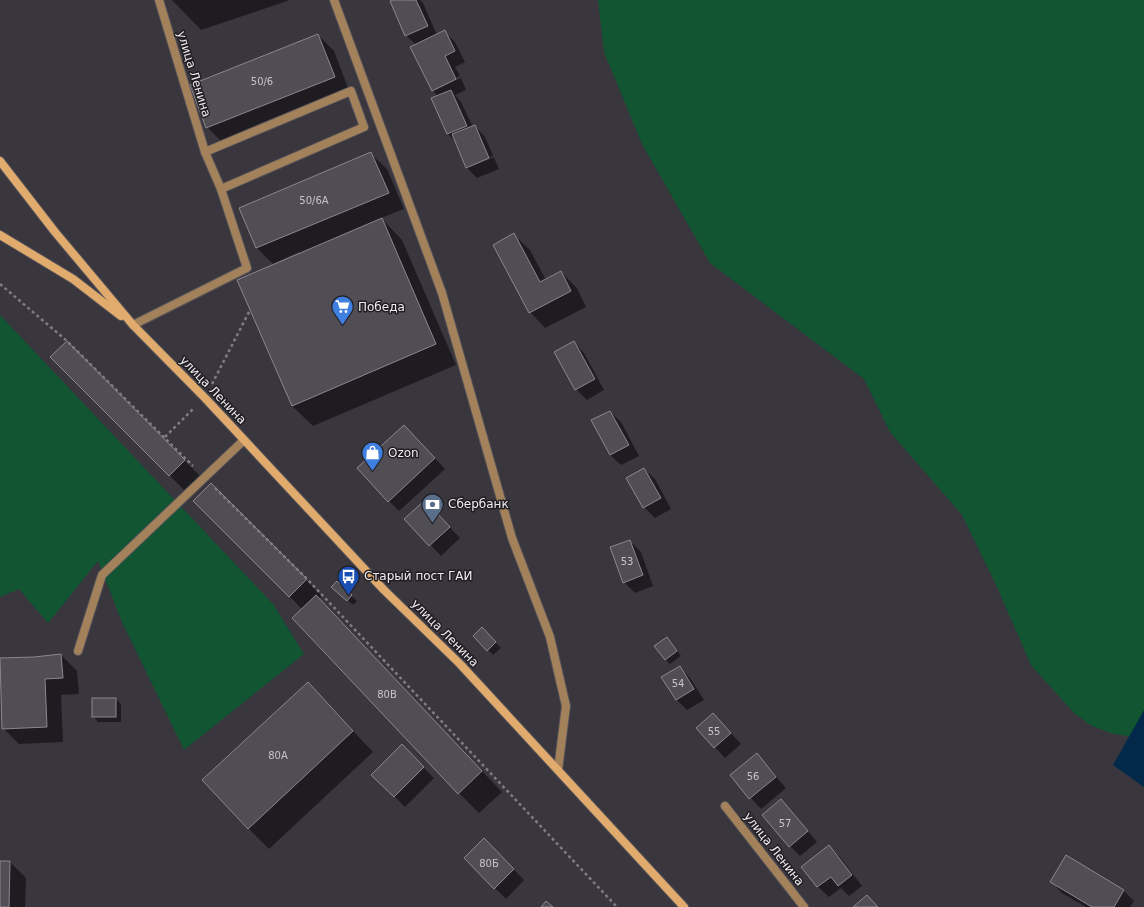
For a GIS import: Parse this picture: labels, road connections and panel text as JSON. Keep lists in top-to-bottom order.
{
  "streets": {
    "main road": ["улица Ленина"]
  },
  "places": {
    "supermarket": ["Победа"],
    "shop": ["Ozon"],
    "bank": ["Сбербанк"],
    "bus stop": ["Старый пост ГАИ"]
  },
  "house_numbers": [
    "50/6",
    "50/6А",
    "53",
    "54",
    "80В",
    "55",
    "80А",
    "56",
    "57",
    "80Б"
  ]
}
